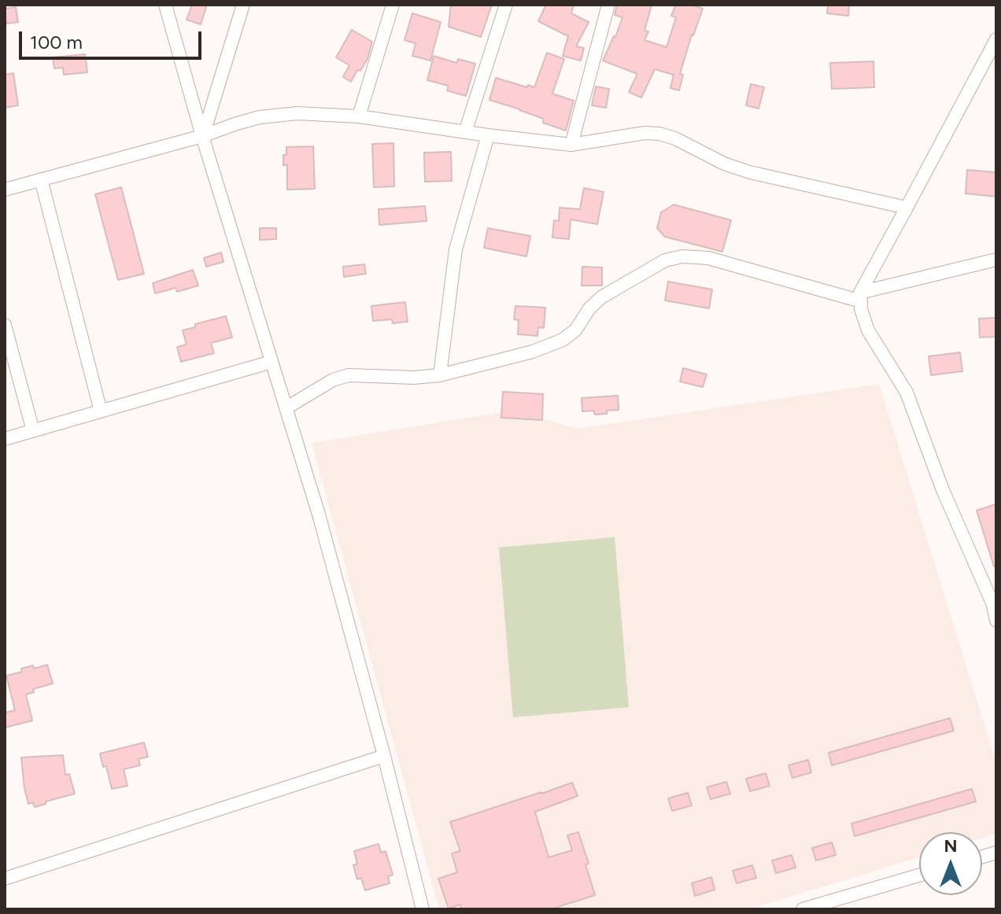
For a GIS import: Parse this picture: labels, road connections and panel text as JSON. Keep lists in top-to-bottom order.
{
  "scale_bar": "100 m",
  "north": "top"
}
